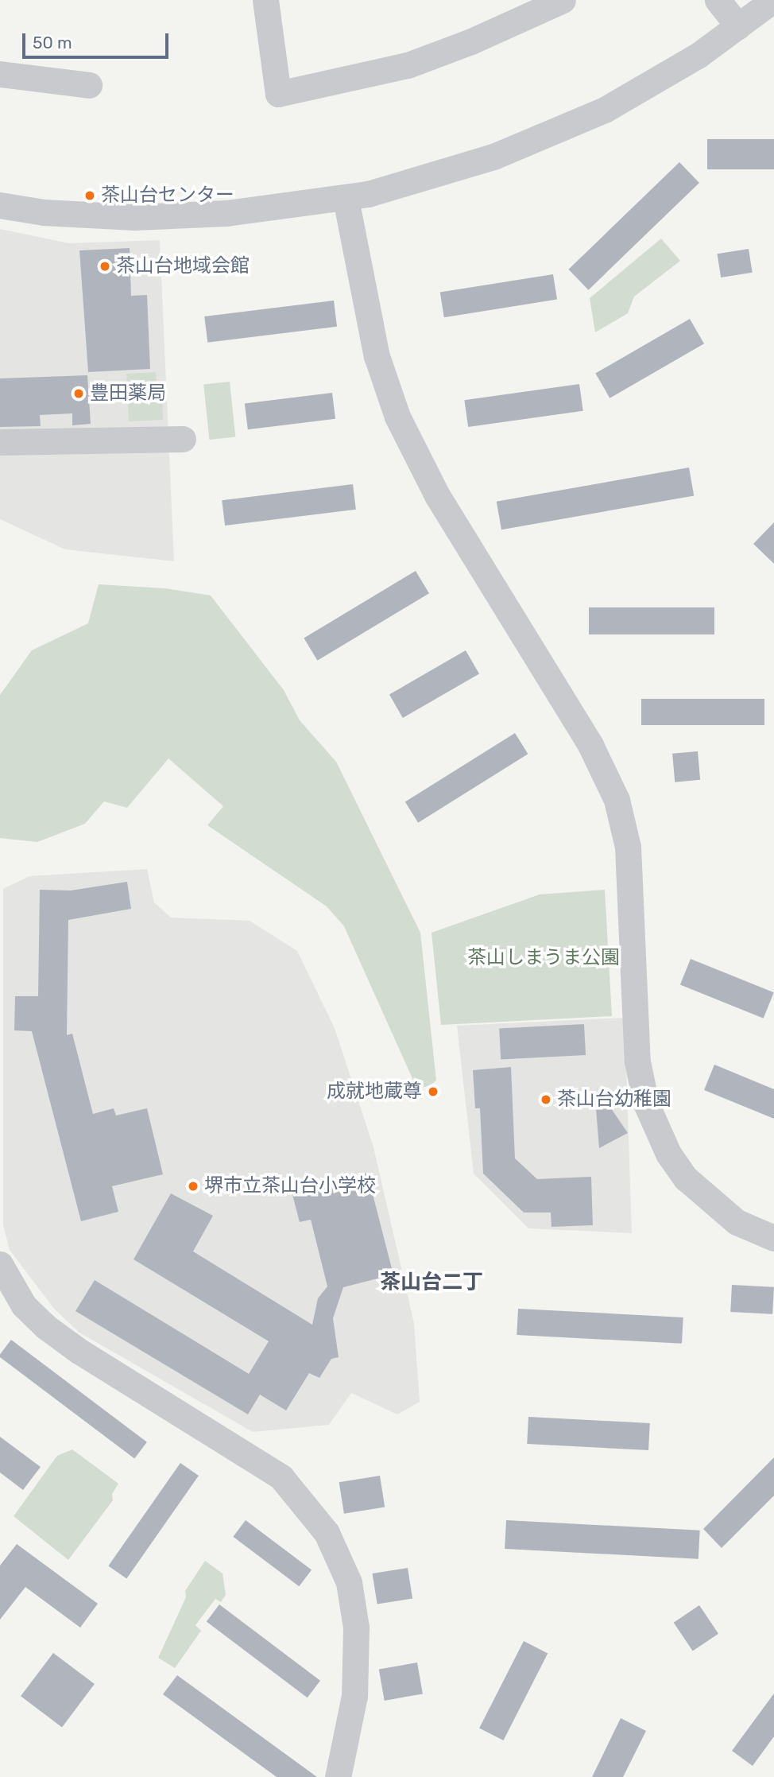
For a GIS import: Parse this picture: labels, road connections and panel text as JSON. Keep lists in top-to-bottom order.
{
  "districts": ["茶山台二丁"],
  "parks": ["茶山しまうま公園"],
  "places": [
    "茶山台センター",
    "茶山台地域会館",
    "豊田薬局",
    "成就地蔵尊",
    "茶山台幼稚園",
    "堺市立茶山台小学校"
  ],
  "scale_bar": "50 m"
}
